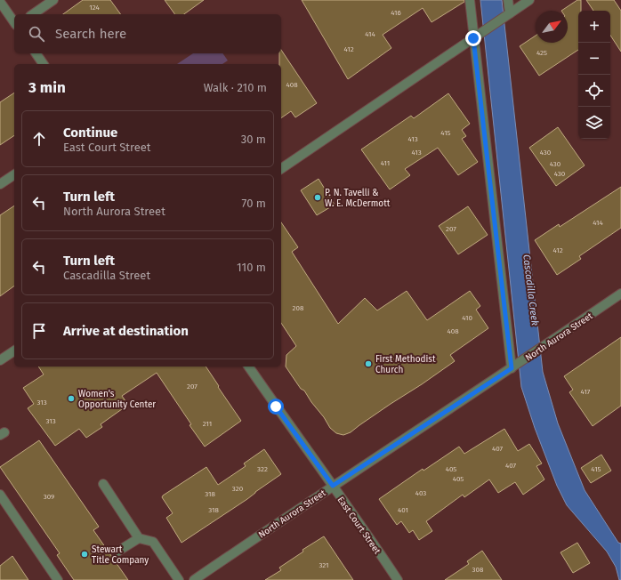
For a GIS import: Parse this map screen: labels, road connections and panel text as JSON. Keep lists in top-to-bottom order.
{
  "streets": {
    "street": ["North Aurora Street", "East Court Street"]
  },
  "crossings": [
    ["North Aurora Street", "East Court Street"]
  ],
  "water": ["Cascadilla Creek"],
  "places": [
    "P. N. Tavelli & W. E. McDermott",
    "First Methodist Church",
    "Women's Opportunity Center",
    "Stewart Title Company"
  ],
  "house_numbers": [
    "124",
    "416",
    "414",
    "412",
    "425",
    "408",
    "415",
    "413",
    "413",
    "430",
    "411",
    "430",
    "430",
    "414",
    "207",
    "412",
    "208",
    "410",
    "408",
    "207",
    "417",
    "313",
    "313",
    "211",
    "407",
    "407",
    "322",
    "405",
    "415",
    "405",
    "320",
    "403",
    "318",
    "309",
    "318",
    "401",
    "321",
    "308"
  ],
  "north": "top right",
  "page": {
    "map_buttons": ["+", "−"],
    "search": "Search here",
    "heading": ["3 min", "Walk · 210 m"],
    "list": [
      ["Continue", "East Court Street", "30 m"],
      ["Turn left", "North Aurora Street", "70 m"],
      ["Turn left", "Cascadilla Street", "110 m"],
      "Arrive at destination"
    ]
  }
}
